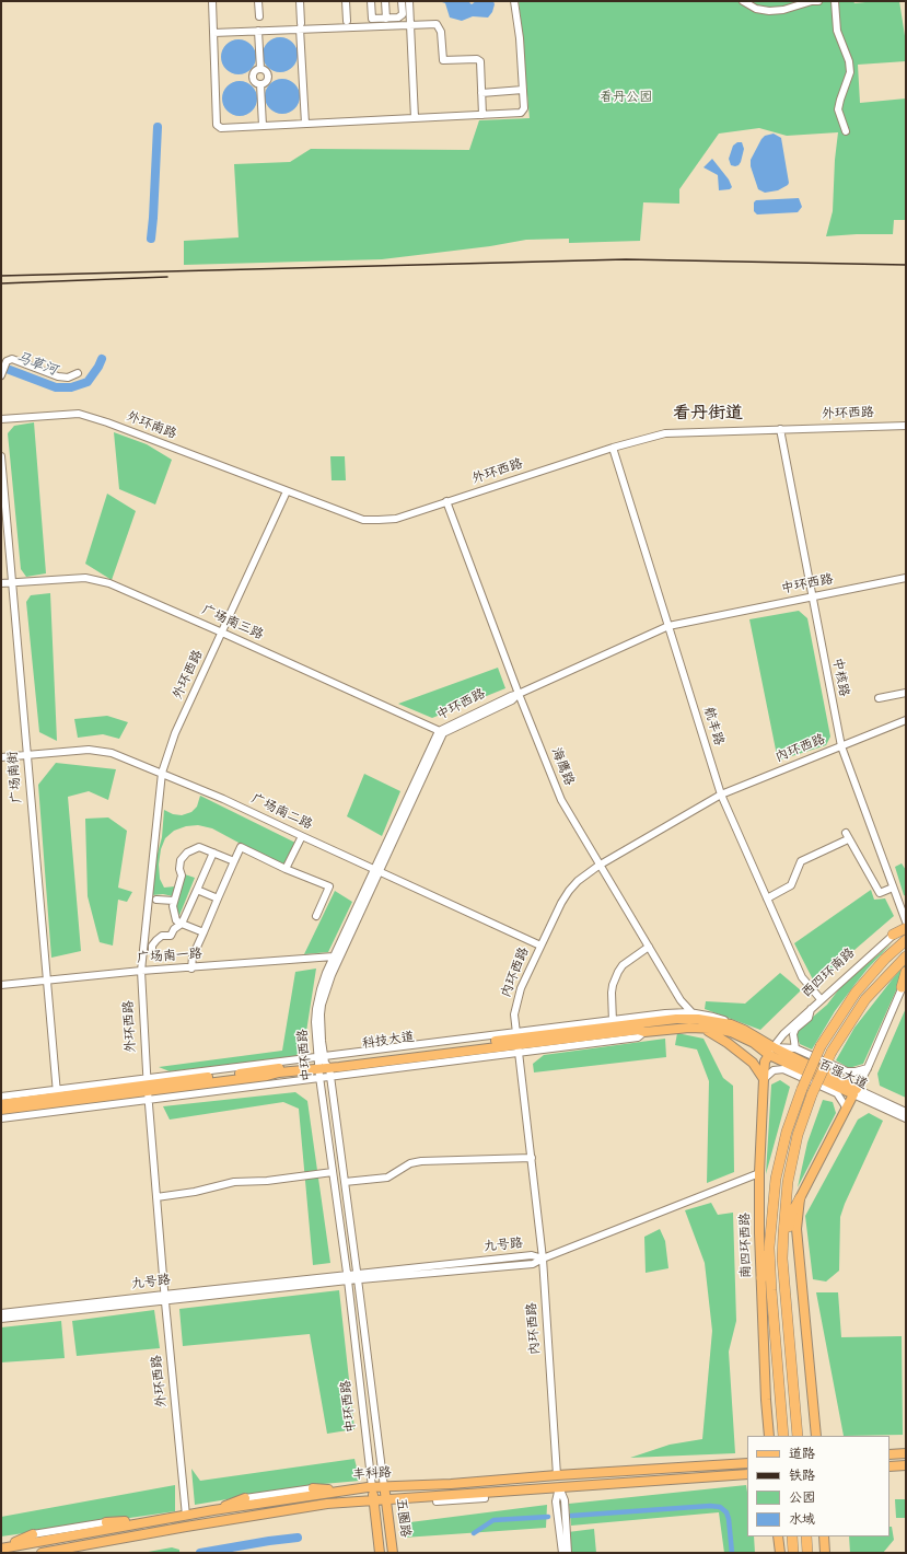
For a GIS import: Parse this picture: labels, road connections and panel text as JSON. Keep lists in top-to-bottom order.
{
  "streets": {
    "highway": ["南四环西路"],
    "main road": [
      "科技大道",
      "百强大道",
      "丰科路",
      "五圈路"
    ],
    "street": [
      "外环西路",
      "外环南路",
      "中环西路",
      "广场南三路",
      "中核路",
      "航丰路",
      "内环西路",
      "海鹰路",
      "广场南街",
      "广场南二路",
      "广场南一路",
      "西四环南路",
      "九号路"
    ]
  },
  "crossings": [
    ["外环西路", "外环南路"],
    ["外环西路", "广场南三路"],
    ["外环西路", "中核路"],
    ["外环西路", "航丰路"],
    ["外环西路", "海鹰路"],
    ["外环西路", "广场南二路"],
    ["外环西路", "广场南一路"],
    ["外环西路", "科技大道"],
    ["外环西路", "九号路"],
    ["外环西路", "丰科路"],
    ["中环西路", "广场南三路"],
    ["中环西路", "中核路"],
    ["中环西路", "航丰路"],
    ["中环西路", "海鹰路"],
    ["中环西路", "广场南二路"],
    ["中环西路", "广场南一路"],
    ["中环西路", "科技大道"],
    ["中环西路", "九号路"],
    ["中环西路", "丰科路"],
    ["中环西路", "五圈路"],
    ["广场南三路", "广场南街"],
    ["中核路", "内环西路"],
    ["中核路", "西四环南路"],
    ["航丰路", "内环西路"],
    ["航丰路", "西四环南路"],
    ["内环西路", "海鹰路"],
    ["内环西路", "广场南二路"],
    ["内环西路", "科技大道"],
    ["内环西路", "九号路"],
    ["内环西路", "丰科路"],
    ["海鹰路", "科技大道"],
    ["广场南街", "广场南二路"],
    ["广场南街", "广场南一路"],
    ["广场南街", "科技大道"],
    ["西四环南路", "科技大道"],
    ["西四环南路", "百强大道"],
    ["西四环南路", "南四环西路"],
    ["科技大道", "百强大道"],
    ["科技大道", "南四环西路"],
    ["百强大道", "南四环西路"],
    ["南四环西路", "九号路"],
    ["丰科路", "五圈路"]
  ],
  "districts": ["看丹街道"],
  "water": ["马草河"],
  "parks": ["看丹公园"],
  "legend": [
    "道路",
    "铁路",
    "公园",
    "水域"
  ]
}
